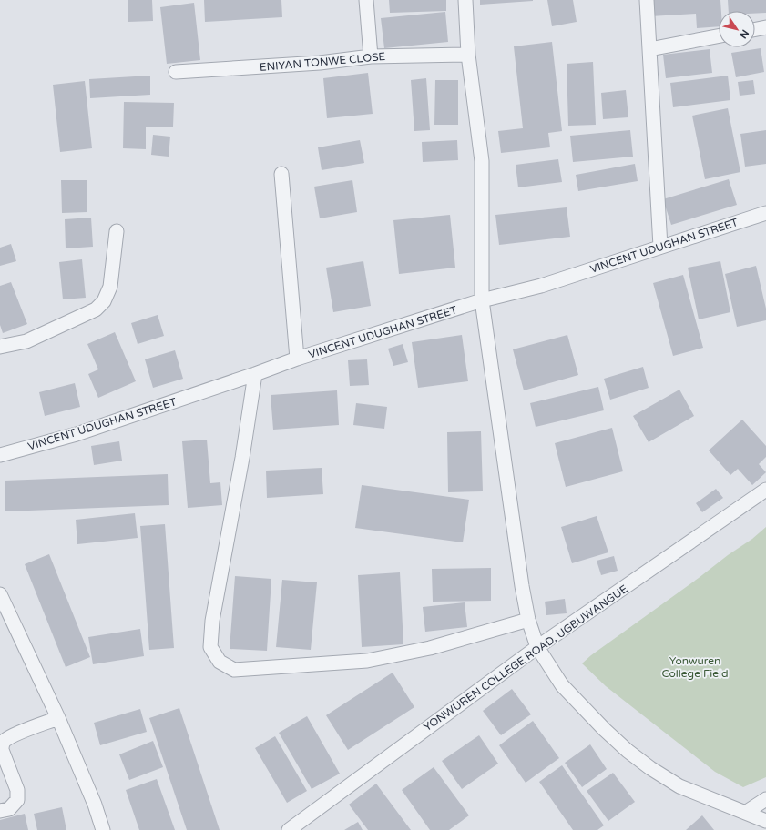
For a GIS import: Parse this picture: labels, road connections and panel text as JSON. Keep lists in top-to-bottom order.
{
  "streets": {
    "street": ["ENIYAN TONWE CLOSE", "VINCENT UDUGHAN STREET", "YONWUREN COLLEGE ROAD, UGBUWANGUE"]
  },
  "parks": ["Yonwuren College Field"],
  "north": "bottom right"
}
